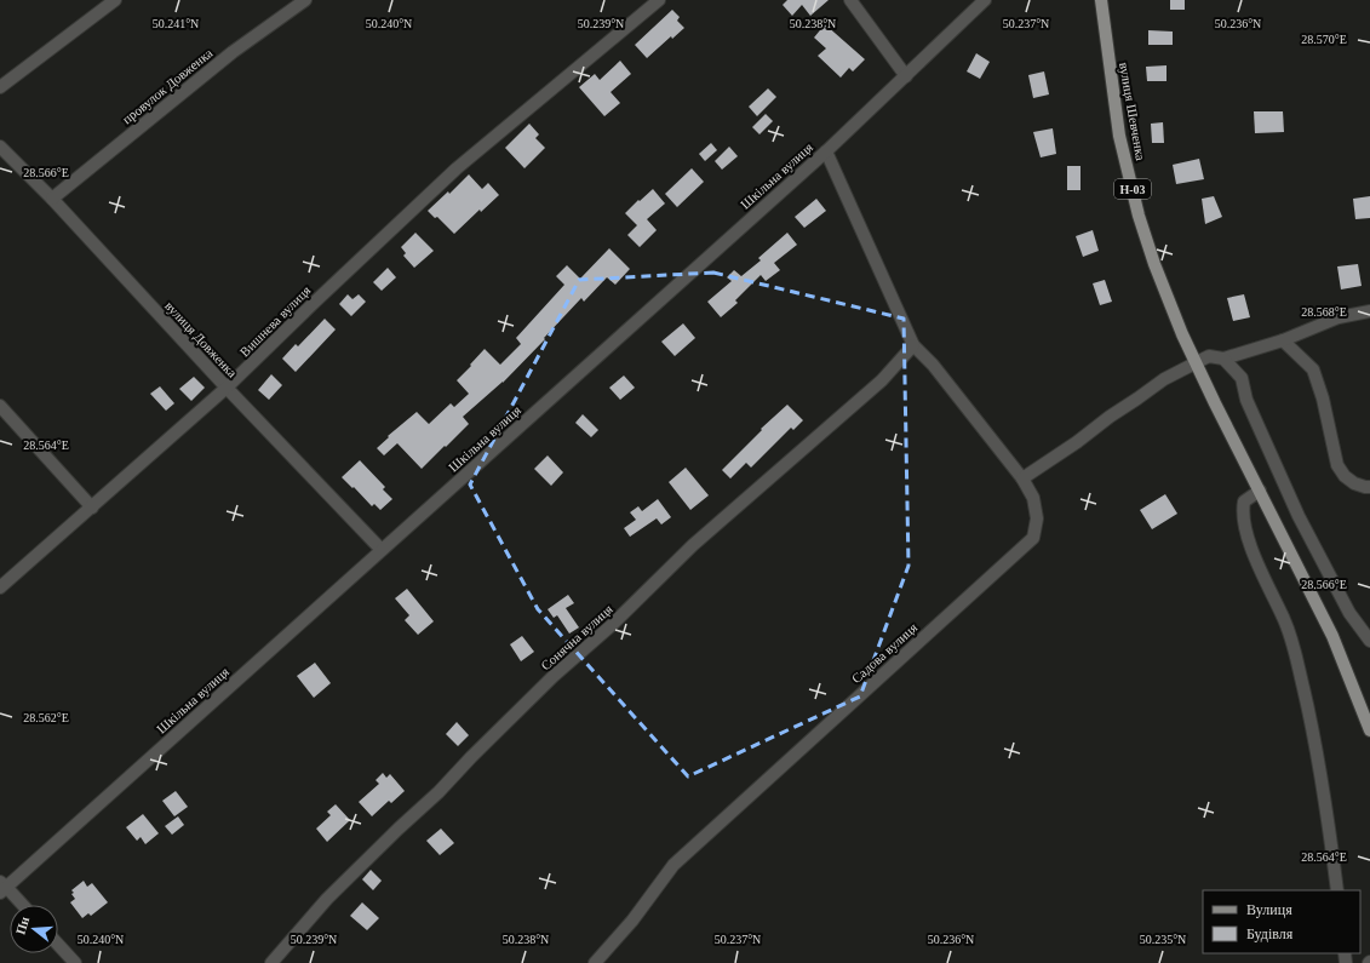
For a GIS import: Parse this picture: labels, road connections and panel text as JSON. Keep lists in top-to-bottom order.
{
  "streets": {
    "main road": ["вулиця Шевченка", "Н-03"],
    "street": [
      "провулок Довженка",
      "Шкільна вулиця",
      "Вишнева вулиця",
      "вулиця Довженка",
      "Сонячна вулиця",
      "Садова вулиця"
    ]
  },
  "crossings": [
    ["провулок Довженка", "вулиця Довженка"],
    ["вулиця Шевченка", "Н-03"],
    ["Шкільна вулиця", "вулиця Довженка"],
    ["Вишнева вулиця", "вулиця Довженка"],
    ["Сонячна вулиця", "Садова вулиця"]
  ],
  "legend": ["Вулиця", "Будівля"],
  "north": "left",
  "coordinates": [
    "50.241°N",
    "50.240°N",
    "50.239°N",
    "50.238°N",
    "50.237°N",
    "50.236°N",
    "28.570°E",
    "28.566°E",
    "28.568°E",
    "28.564°E",
    "28.562°E",
    "50.235°N"
  ]
}
